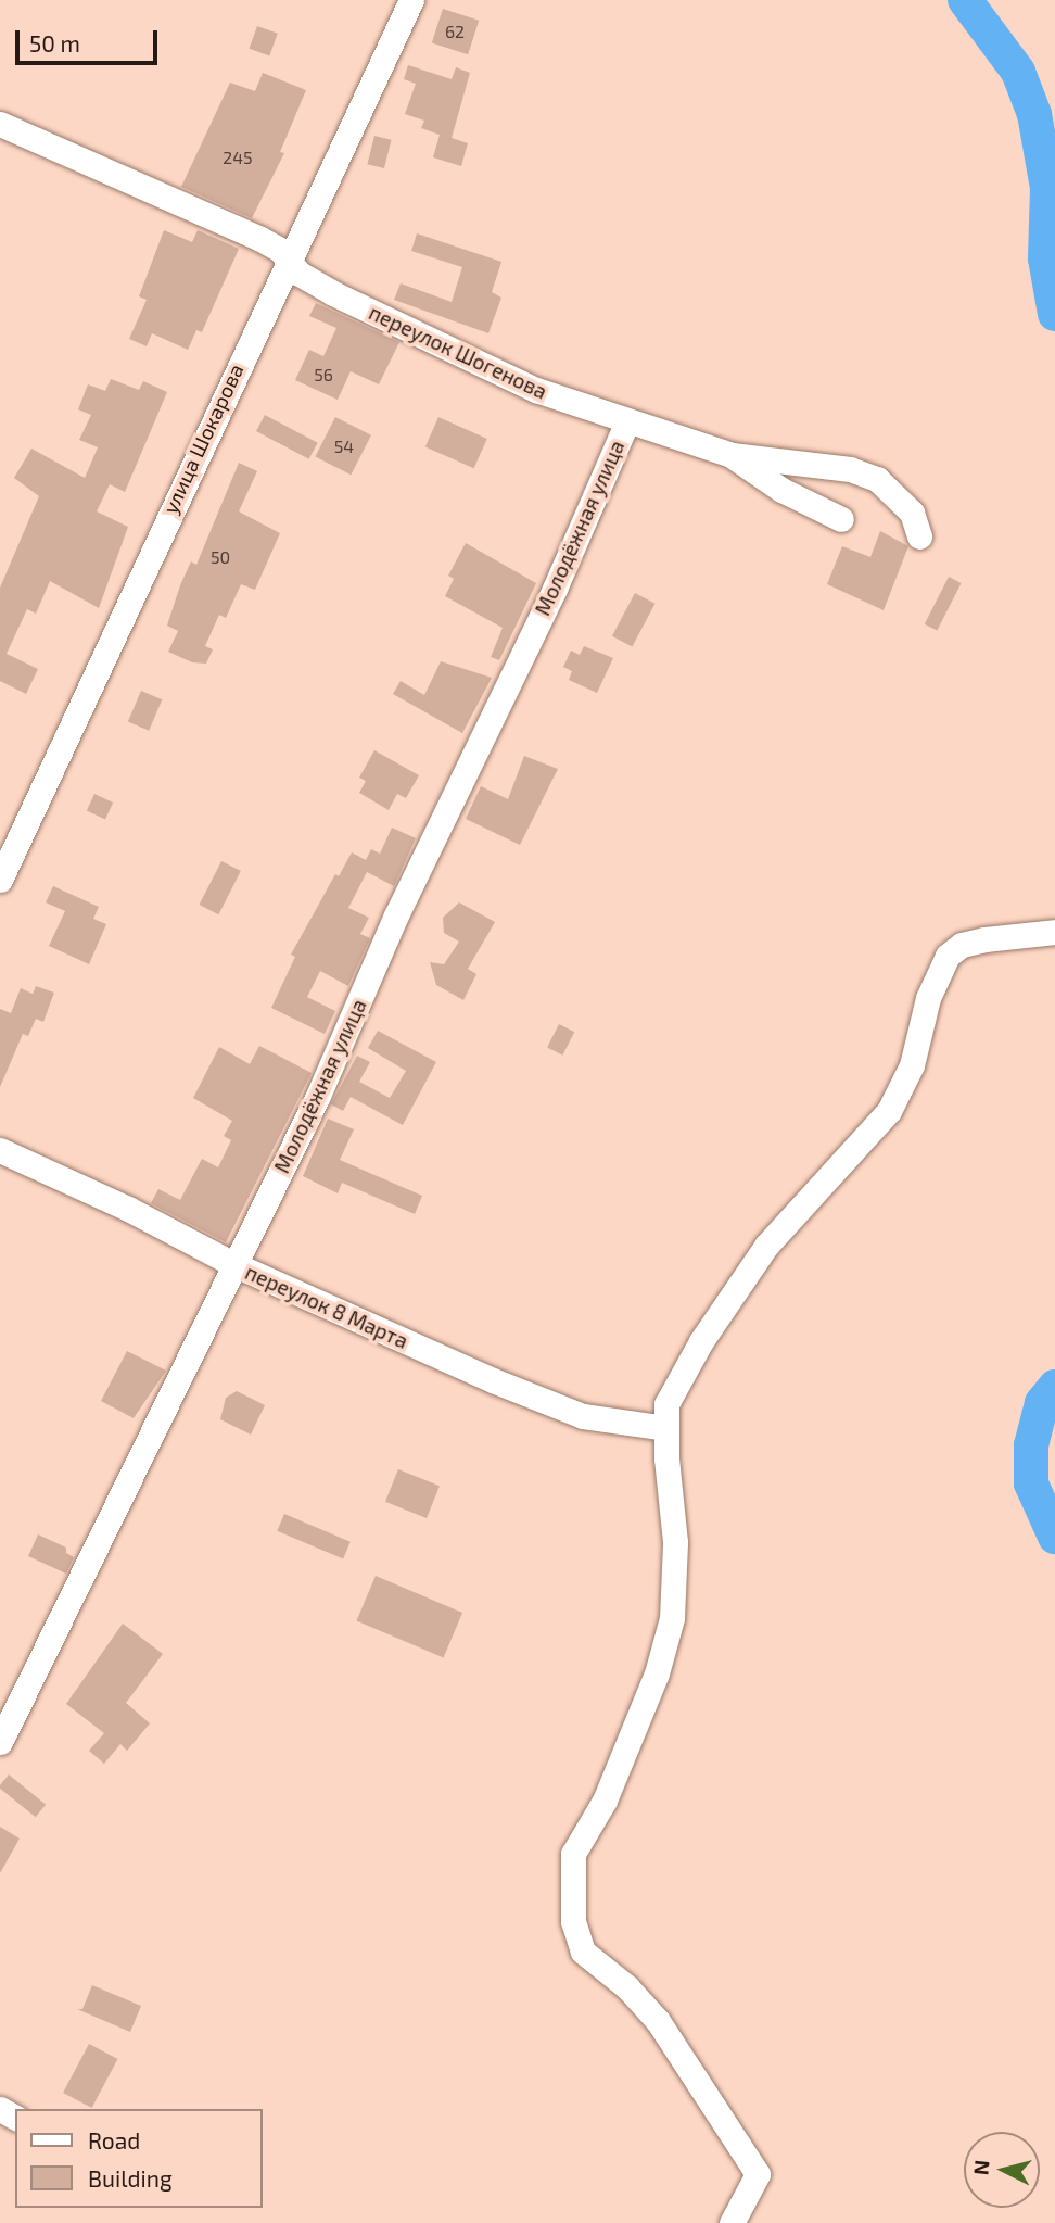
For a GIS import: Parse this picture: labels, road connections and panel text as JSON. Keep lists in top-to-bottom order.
{
  "streets": {
    "street": [
      "переулок Шогенова",
      "улица Шокарова",
      "Молодёжная улица",
      "переулок 8 Марта"
    ]
  },
  "crossings": [
    ["переулок Шогенова", "улица Шокарова"],
    ["переулок Шогенова", "Молодёжная улица"],
    ["Молодёжная улица", "переулок 8 Марта"]
  ],
  "house_numbers": [
    "62",
    "245",
    "56",
    "54",
    "50"
  ],
  "legend": ["Road", "Building"],
  "scale_bar": "50 m",
  "north": "left"
}
